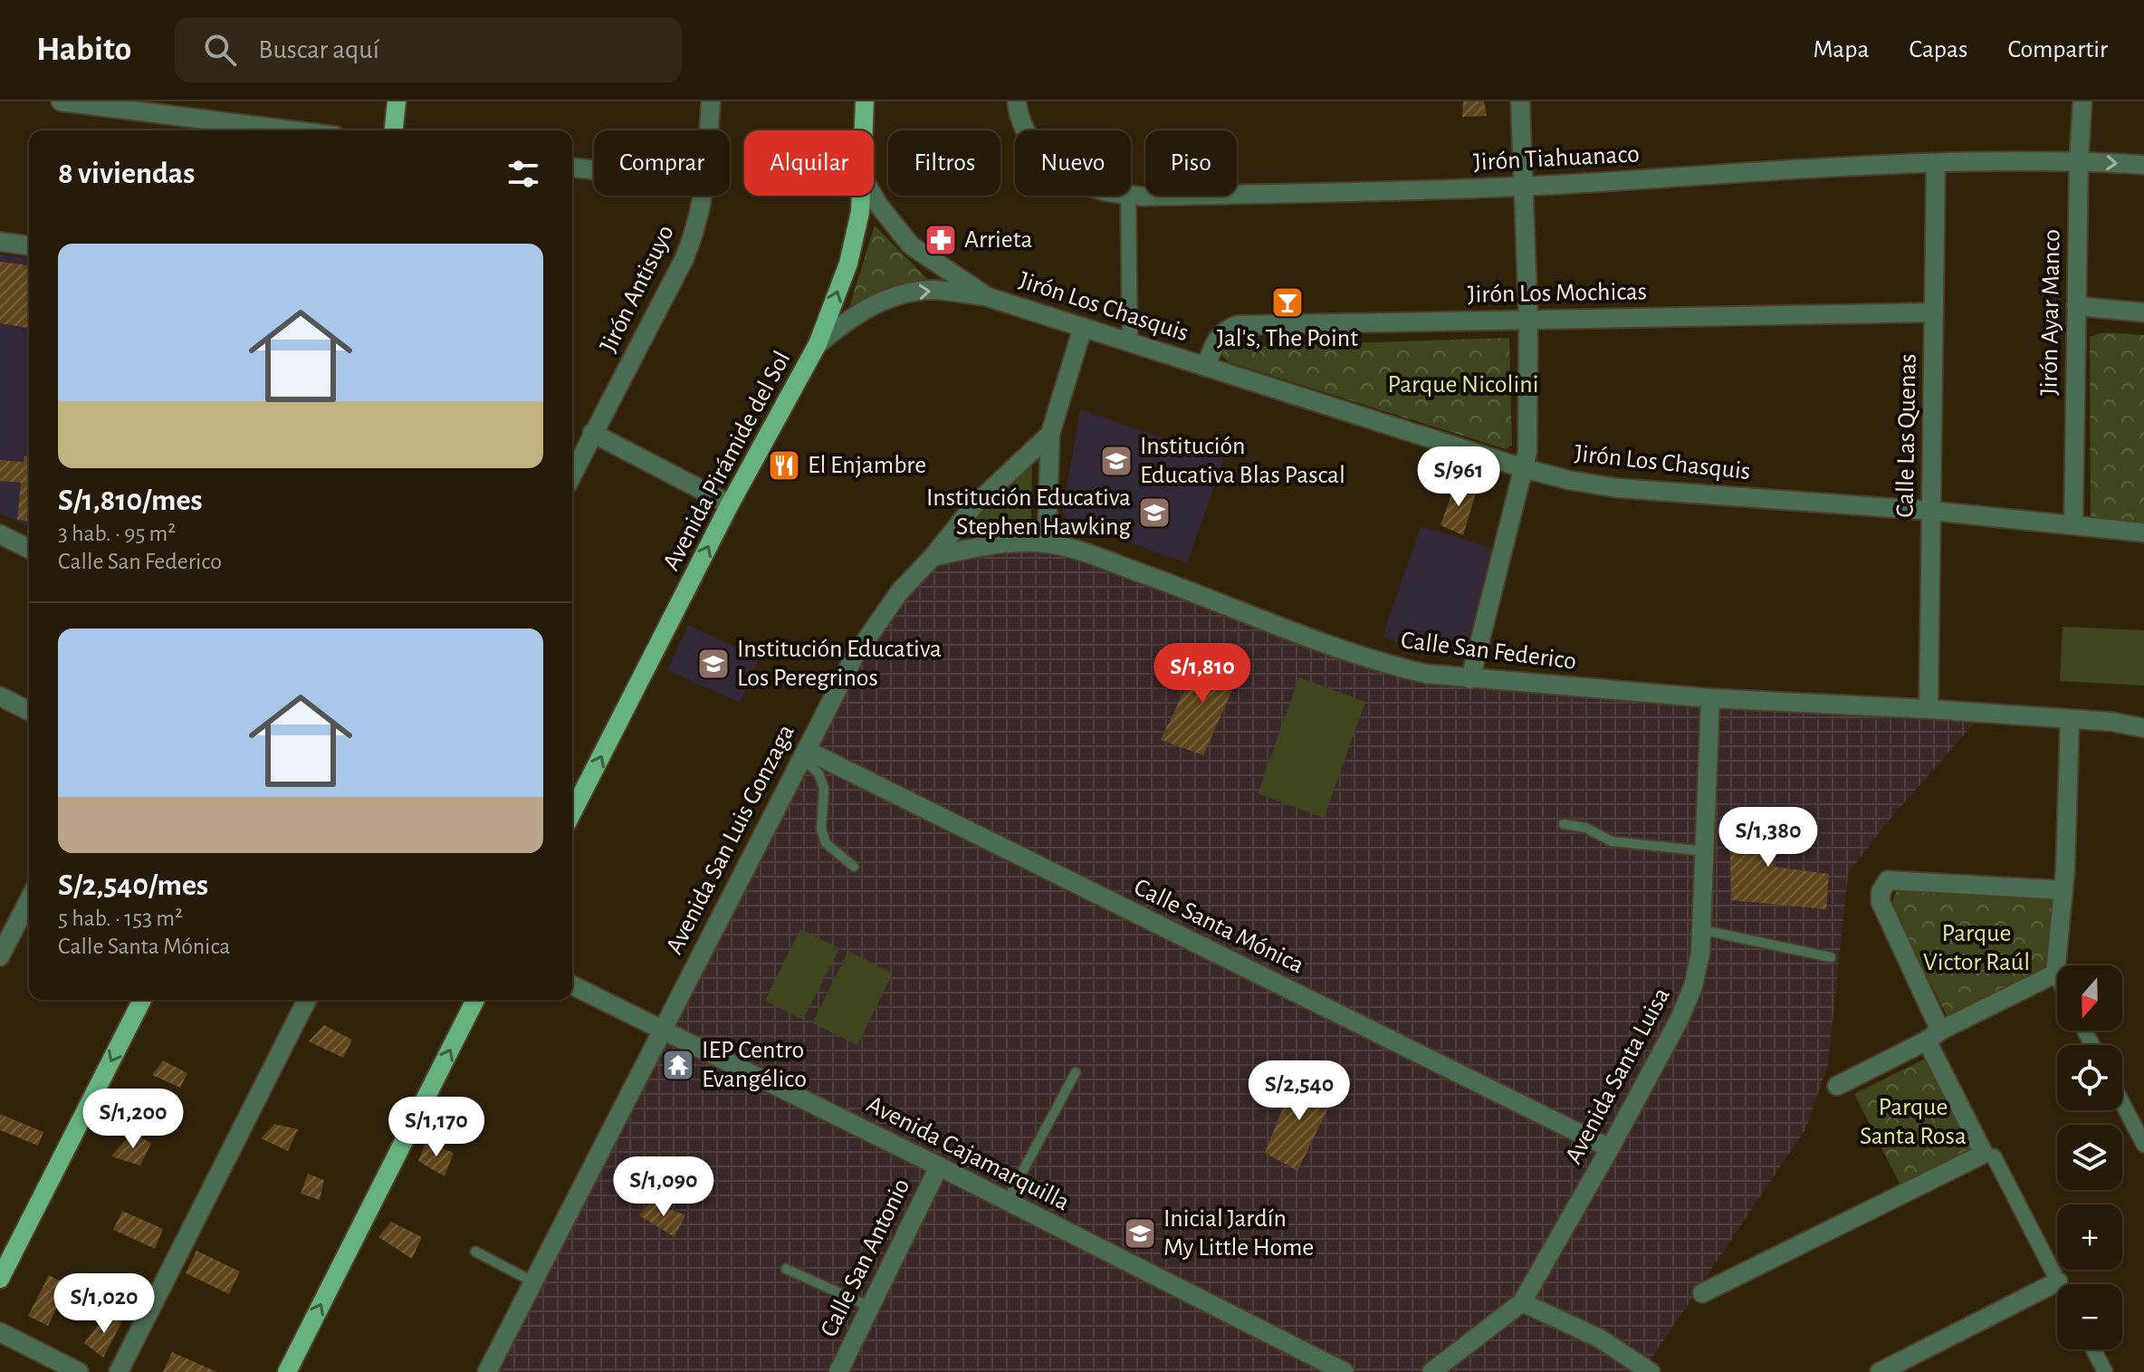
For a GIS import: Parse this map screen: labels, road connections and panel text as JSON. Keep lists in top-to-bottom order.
{
  "streets": {
    "main road": ["Avenida Pirámide del Sol"],
    "street": [
      "Jirón Tiahuanaco",
      "Jirón Antisuyo",
      "Jirón Los Mochicas",
      "Jirón Los Chasquis",
      "Jirón Ayar Manco",
      "Calle Las Quenas",
      "Calle San Federico",
      "Avenida San Luis Gonzaga",
      "Calle Santa Mónica",
      "Avenida Santa Luisa",
      "Avenida Cajamarquilla",
      "Calle San Antonio"
    ]
  },
  "crossings": [
    ["Jirón Tiahuanaco", "Jirón Ayar Manco"],
    ["Jirón Tiahuanaco", "Calle Las Quenas"],
    ["Jirón Los Mochicas", "Jirón Los Chasquis"],
    ["Jirón Los Mochicas", "Calle Las Quenas"],
    ["Jirón Los Chasquis", "Jirón Ayar Manco"],
    ["Jirón Los Chasquis", "Calle Las Quenas"],
    ["Jirón Los Chasquis", "Avenida Pirámide del Sol"],
    ["Jirón Los Chasquis", "Avenida San Luis Gonzaga"],
    ["Calle Las Quenas", "Calle San Federico"],
    ["Calle San Federico", "Avenida San Luis Gonzaga"],
    ["Calle San Federico", "Avenida Santa Luisa"],
    ["Avenida San Luis Gonzaga", "Calle Santa Mónica"],
    ["Avenida San Luis Gonzaga", "Avenida Cajamarquilla"],
    ["Calle Santa Mónica", "Avenida Santa Luisa"],
    ["Avenida Cajamarquilla", "Calle San Antonio"]
  ],
  "one_way": ["Avenida Pirámide del Sol"],
  "parks": ["Parque Nicolini", "Parque Victor Raúl", "Parque Santa Rosa"],
  "places": {
    "pharmacy": ["Arrieta"],
    "bar": ["Jal's, The Point"],
    "school or university": [
      "Institución Educativa Blas Pascal",
      "Institución Educativa Stephen Hawking",
      "Institución Educativa Los Peregrinos",
      "Inicial Jardín My Little Home"
    ],
    "restaurant": ["El Enjambre"],
    "temple": ["IEP Centro Evangélico"]
  },
  "north": "bottom",
  "page": {
    "header": "Habito",
    "search": "Buscar aquí",
    "nav": ["Mapa", "Capas", "Compartir"],
    "chip": [
      "Comprar",
      "Alquilar",
      "Filtros",
      "Nuevo",
      "Piso"
    ],
    "heading": "8 viviendas",
    "list": [
      {
        "name": "S/1,810/mes",
        "note": "3 hab. · 95 m² · Calle San Federico"
      },
      {
        "name": "S/2,540/mes",
        "note": "5 hab. · 153 m² · Calle Santa Mónica"
      }
    ],
    "price": [
      "S/961",
      "S/1,810",
      "S/1,380",
      "S/2,540",
      "S/1,200",
      "S/1,170",
      "S/1,090",
      "S/1,020"
    ],
    "map_buttons": ["+", "−"]
  }
}
